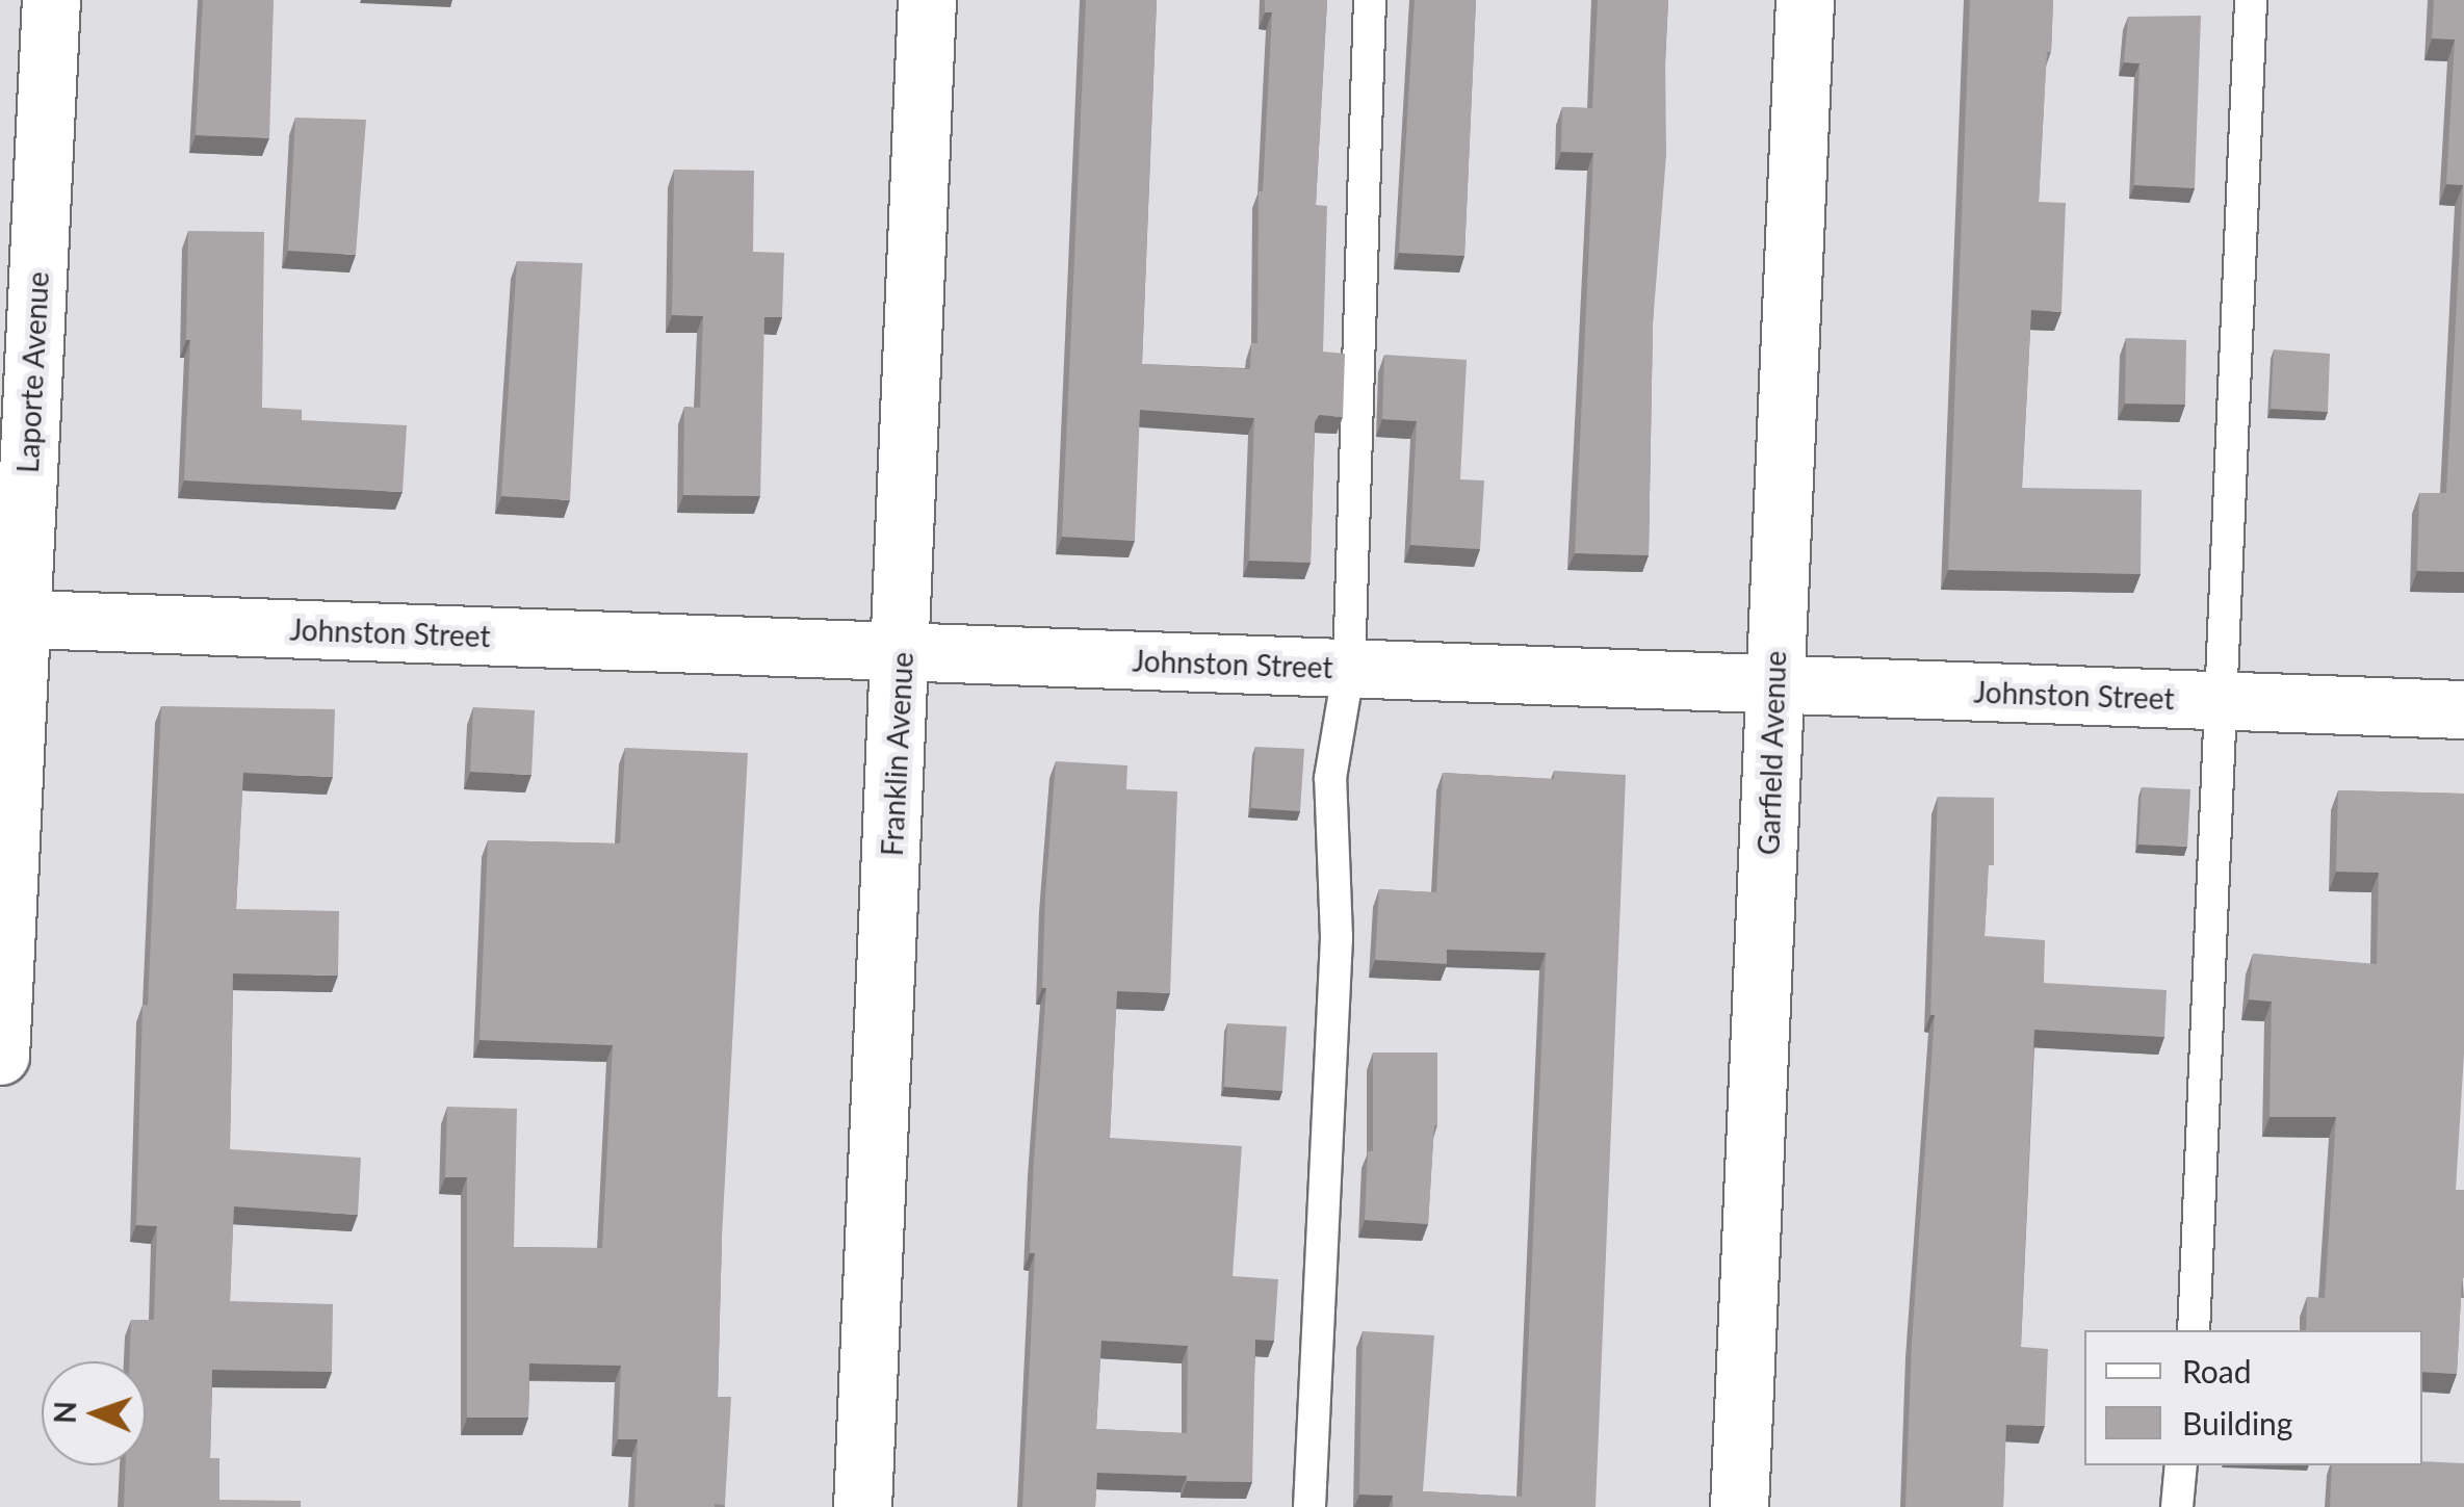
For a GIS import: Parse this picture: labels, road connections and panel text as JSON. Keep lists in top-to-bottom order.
{
  "streets": {
    "street": [
      "Laporte Avenue",
      "Johnston Street",
      "Garfield Avenue",
      "Franklin Avenue"
    ]
  },
  "crossings": [
    ["Laporte Avenue", "Johnston Street"],
    ["Johnston Street", "Garfield Avenue"],
    ["Johnston Street", "Franklin Avenue"]
  ],
  "legend": ["Road", "Building"],
  "north": "left"
}
